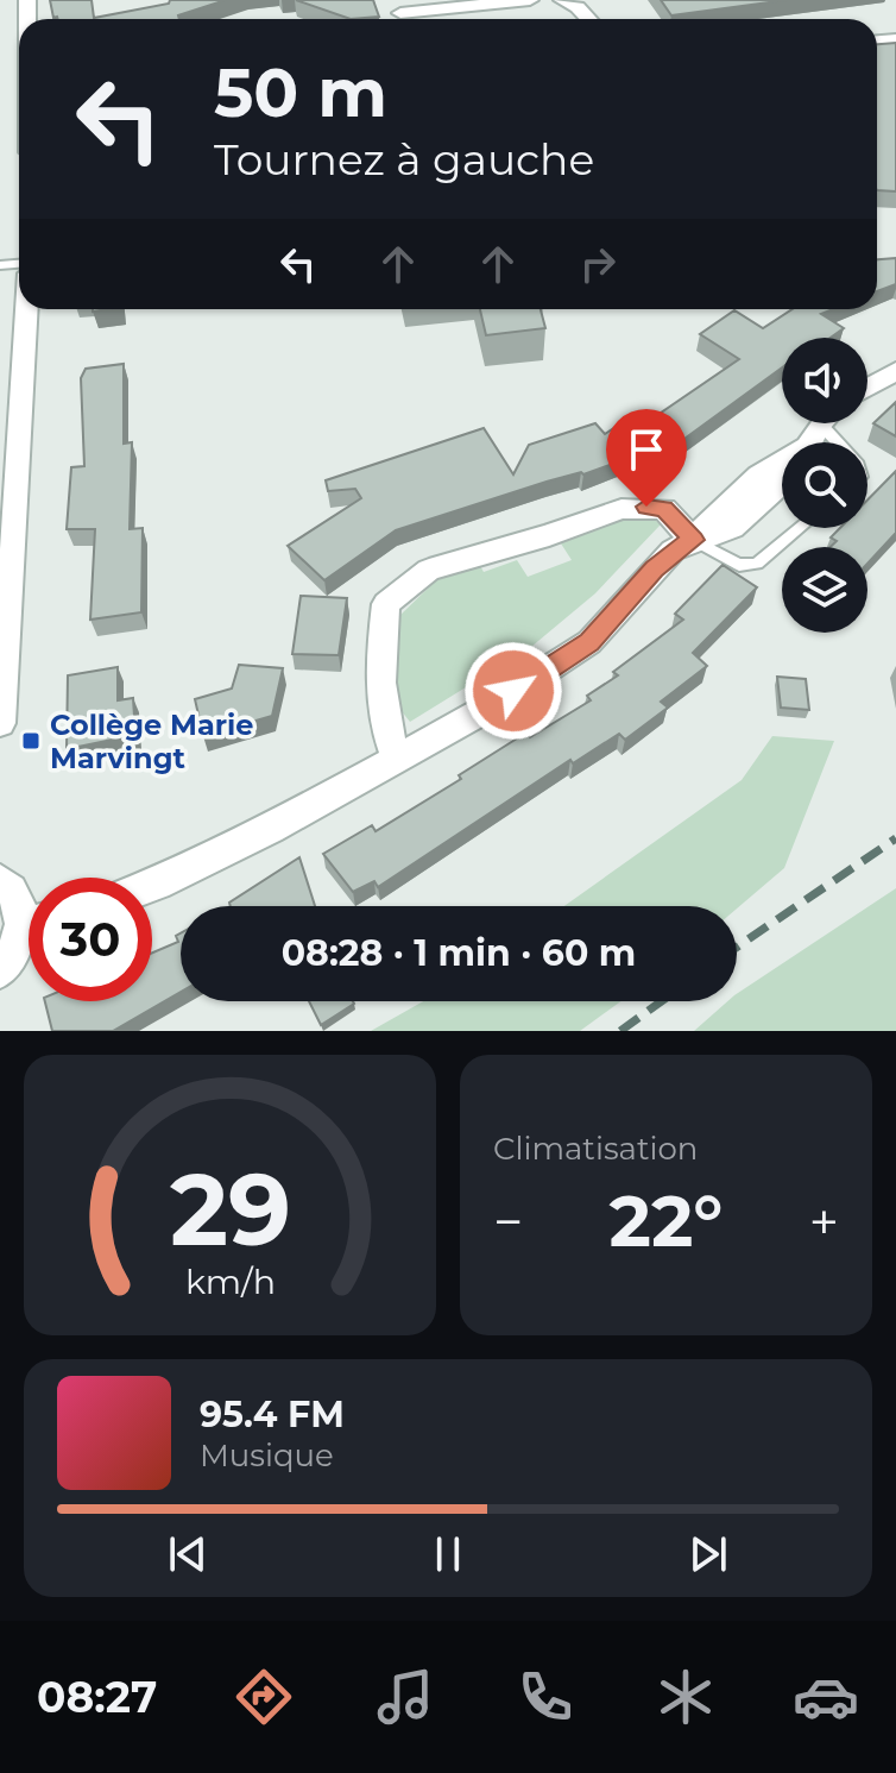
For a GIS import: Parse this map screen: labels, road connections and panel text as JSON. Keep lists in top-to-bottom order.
{
  "places": {
    "transit": ["Collège Marie Marvingt"]
  },
  "page": {
    "turn": ["50 m", "Tournez à gauche"],
    "limit": "30",
    "trip": "08:28 · 1 min · 60 m",
    "tile": "Climatisation",
    "heat": ["−", "22°", "+"],
    "song": ["95.4 FM", "Musique"],
    "tabs": "08:27",
    "gauge": ["29", "km/h"]
  }
}
